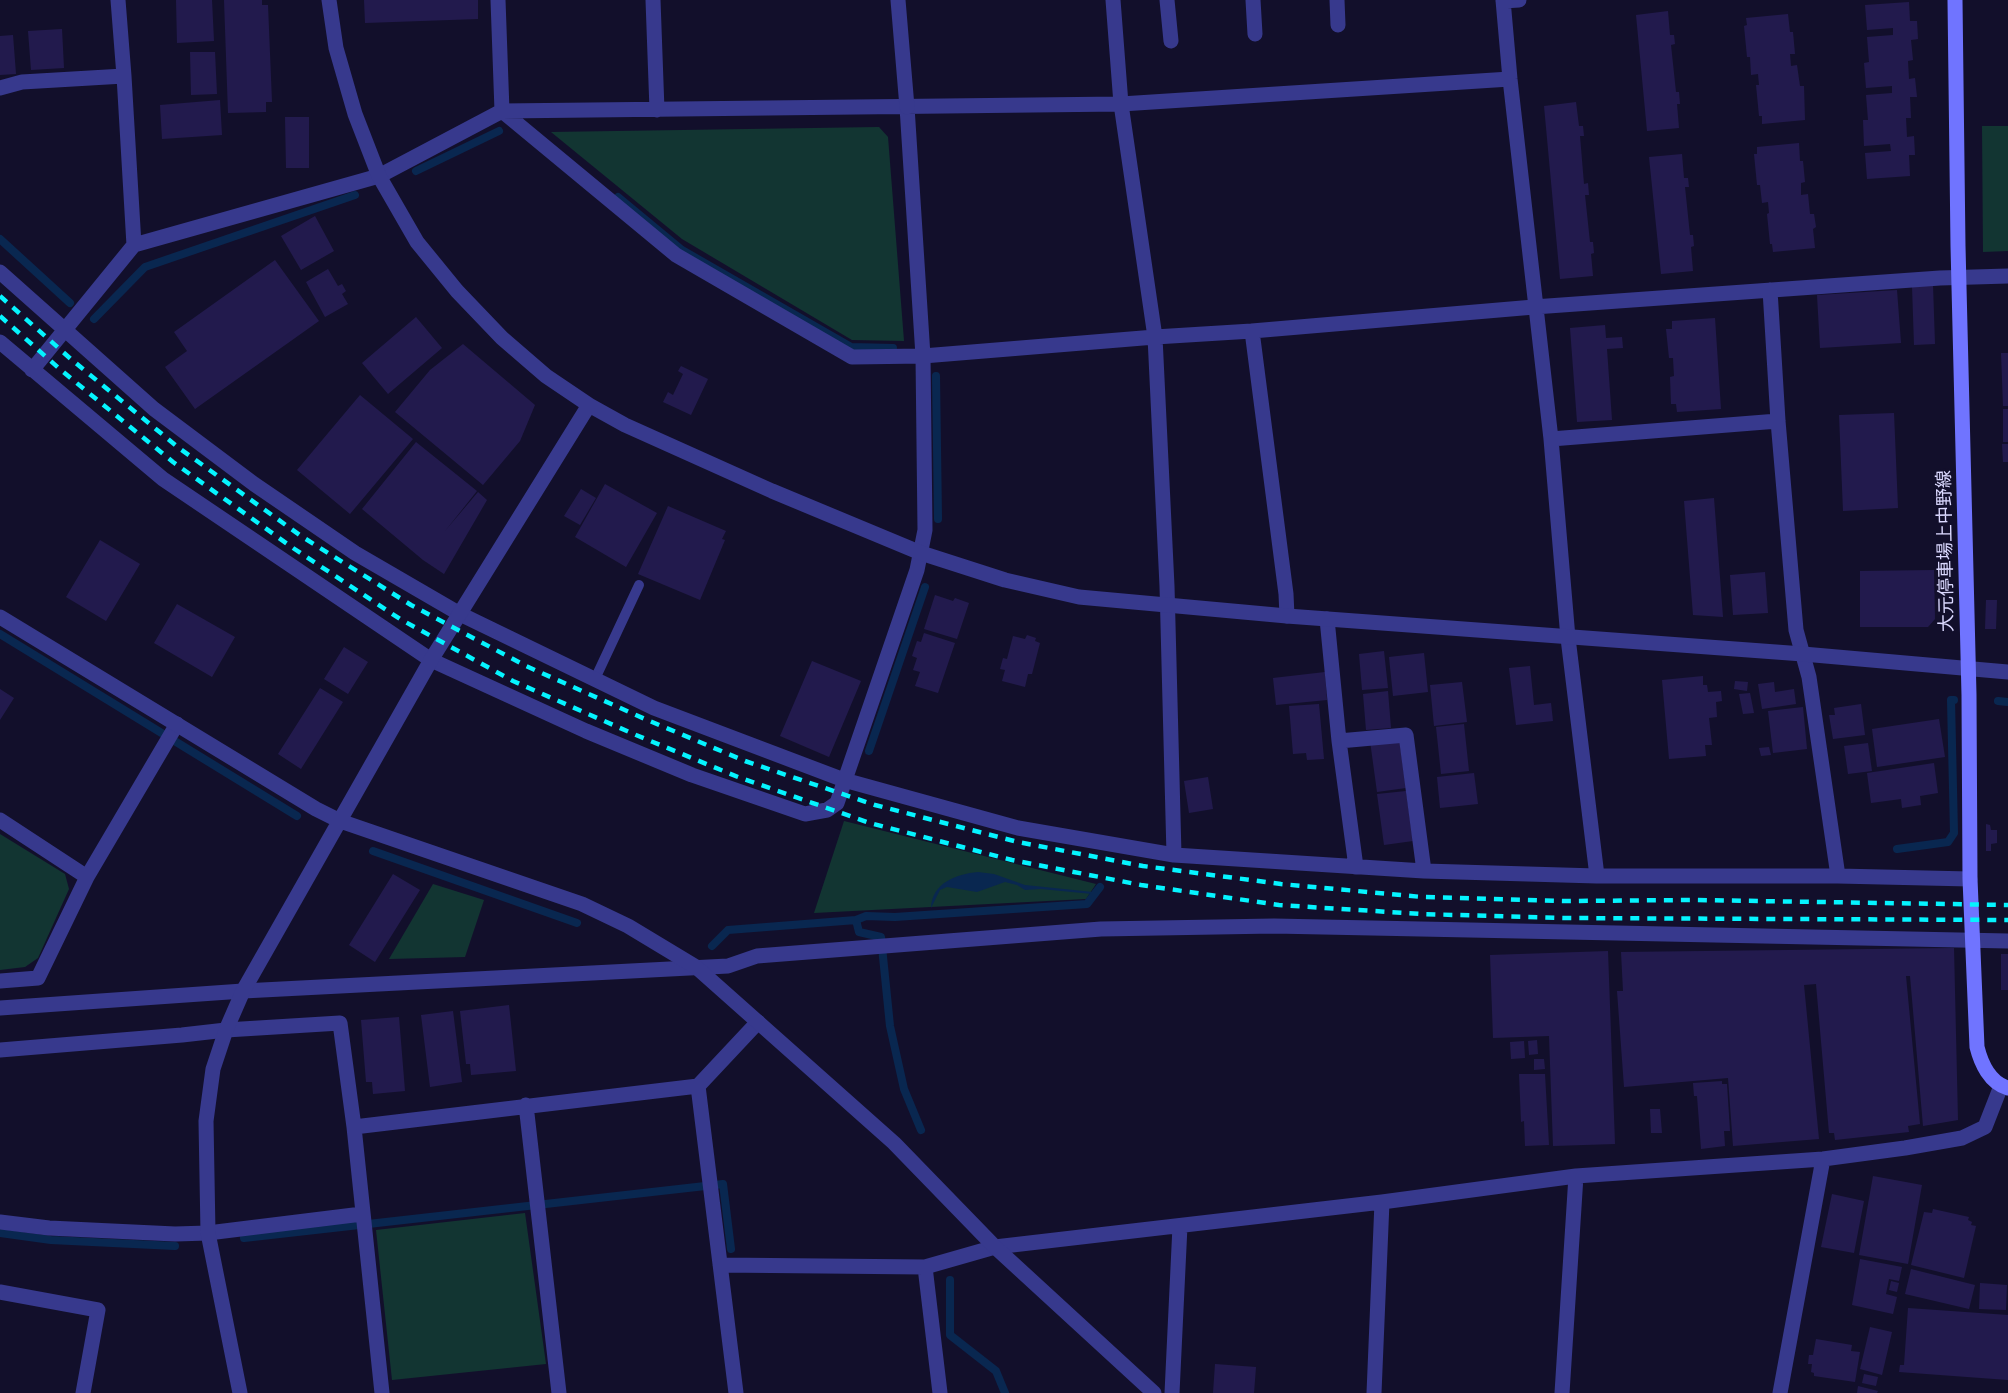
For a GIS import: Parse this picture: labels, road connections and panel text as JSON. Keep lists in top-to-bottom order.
{
  "streets": {
    "main road": ["大元停車場上中野線"]
  }
}
